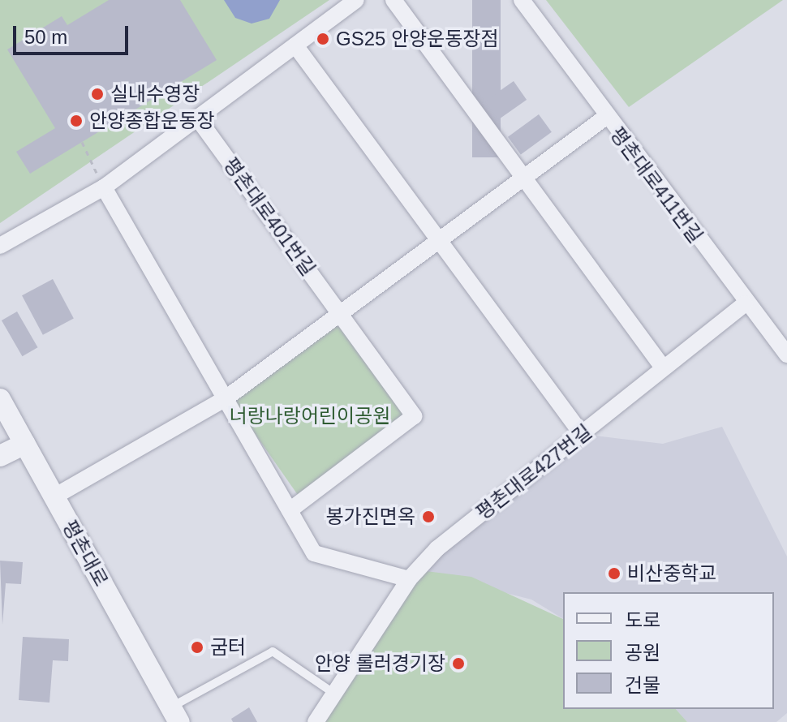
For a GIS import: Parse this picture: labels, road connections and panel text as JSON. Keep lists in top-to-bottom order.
{
  "streets": {
    "street": [
      "평촌대로411번길",
      "평촌대로401번길",
      "평촌대로427번길",
      "평촌대로"
    ]
  },
  "crossings": [
    ["평촌대로411번길", "평촌대로401번길"],
    ["평촌대로411번길", "평촌대로427번길"],
    ["평촌대로411번길", "평촌대로"],
    ["평촌대로427번길", "평촌대로"]
  ],
  "parks": ["너랑나랑어린이공원"],
  "places": [
    "GS25 안양운동장점",
    "실내수영장",
    "안양종합운동장",
    "봉가진면옥",
    "비산중학교",
    "굼터",
    "안양 롤러경기장"
  ],
  "legend": ["도로", "공원", "건물"],
  "scale_bar": "50 m"
}
